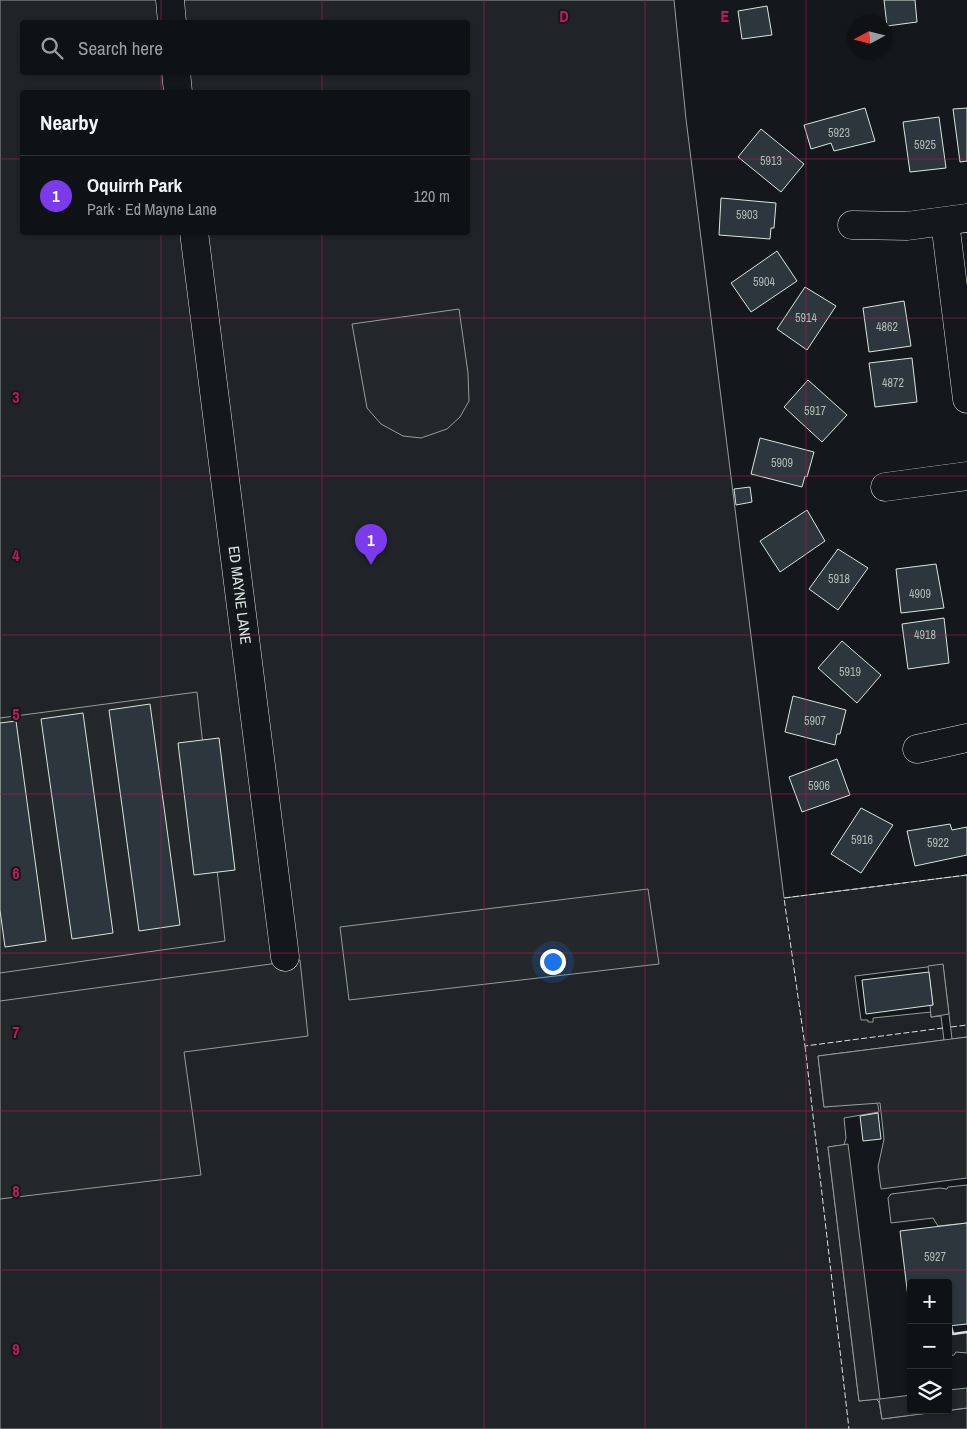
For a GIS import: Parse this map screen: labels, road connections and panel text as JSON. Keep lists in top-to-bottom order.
{
  "streets": {
    "street": ["ED MAYNE LANE"]
  },
  "house_numbers": [
    "5923",
    "5925",
    "5913",
    "5903",
    "5904",
    "5914",
    "4862",
    "4872",
    "5917",
    "5909",
    "5918",
    "4909",
    "4918",
    "5919",
    "5907",
    "5906",
    "5916",
    "5922",
    "5927"
  ],
  "north": "left",
  "page": {
    "search": "Search here",
    "heading": "Nearby",
    "list": [
      {
        "mark": "1",
        "name": "Oquirrh Park",
        "note": "Park · Ed Mayne Lane",
        "value": "120 m"
      }
    ],
    "pins": "1",
    "map_buttons": ["+", "−"]
  },
  "grid": {
    "columns": ["D", "E"],
    "rows": [
      "3",
      "4",
      "5",
      "6",
      "7",
      "8",
      "9"
    ]
  }
}
